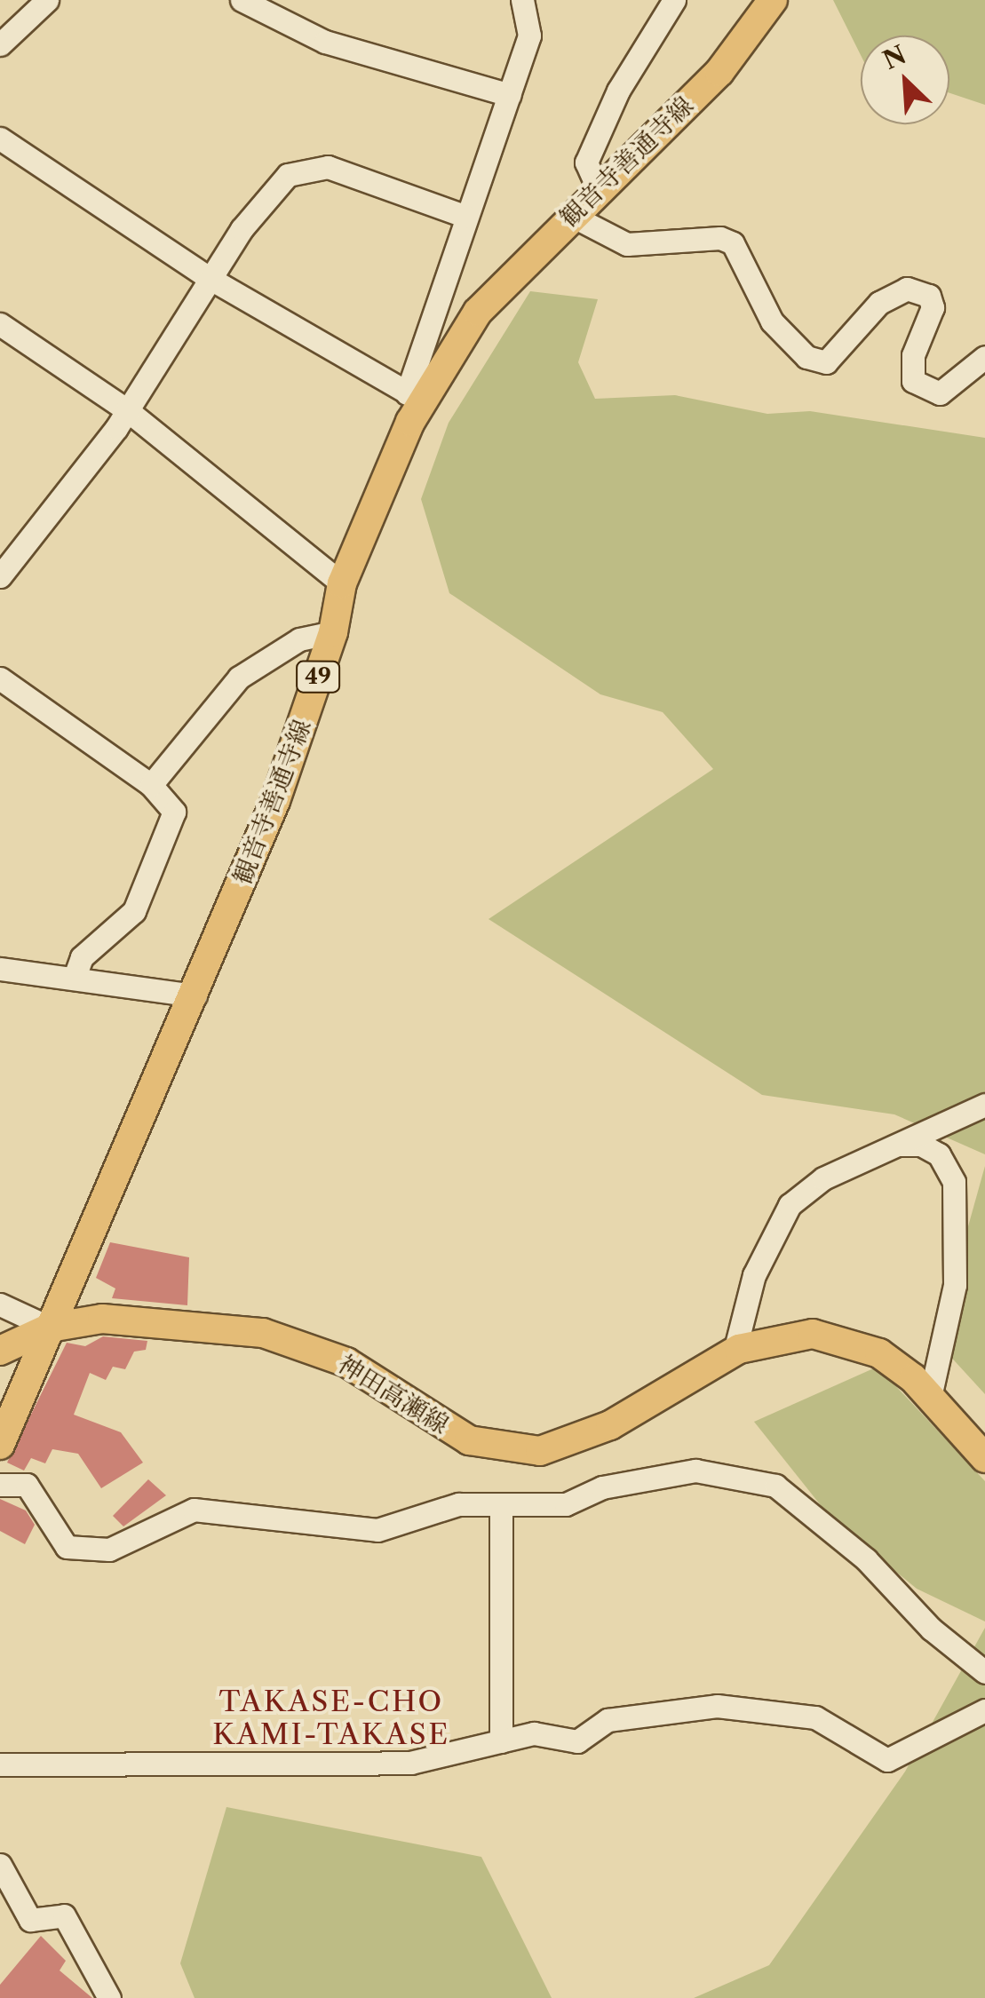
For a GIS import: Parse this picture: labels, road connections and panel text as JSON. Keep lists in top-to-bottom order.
{
  "streets": {
    "main road": ["観音寺善通寺線", "49", "神田高瀬線"]
  },
  "crossings": [
    ["観音寺善通寺線", "神田高瀬線"]
  ],
  "districts": ["TAKASE-CHO KAMI-TAKASE"],
  "north": "top left"
}
